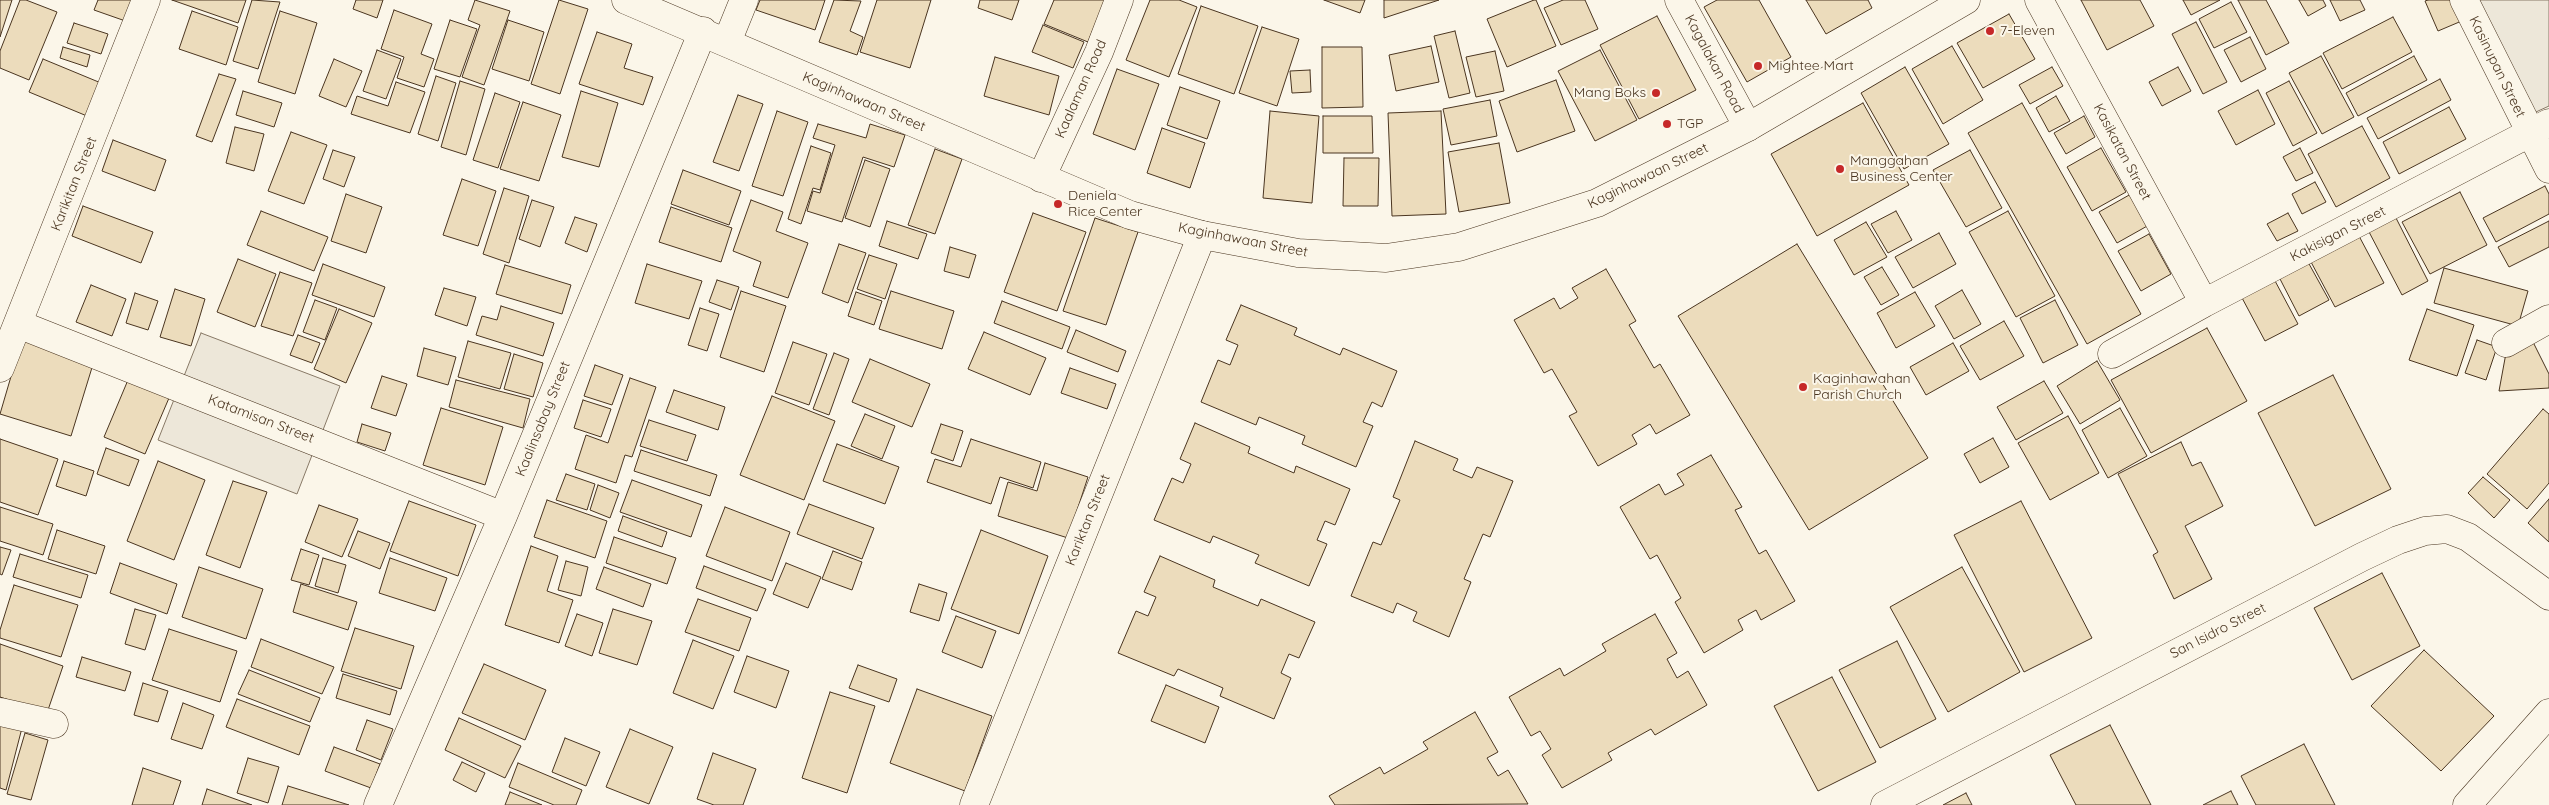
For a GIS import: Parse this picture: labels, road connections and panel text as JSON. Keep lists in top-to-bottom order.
{
  "streets": {
    "street": [
      "Kagalakan Road",
      "Kasinupan Street",
      "Kaalaman Road",
      "Kaginhawaan Street",
      "Kasikatan Street",
      "Karikitan Street",
      "Kakisigan Street",
      "Katamisan Street",
      "Kaalinsabay Street",
      "Kariktan Street",
      "San Isidro Street"
    ]
  },
  "crossings": [
    ["Kagalakan Road", "Kaginhawaan Street"],
    ["Kasinupan Street", "Kakisigan Street"],
    ["Kaalaman Road", "Kaginhawaan Street"],
    ["Kaginhawaan Street", "Kaalinsabay Street"],
    ["Kaginhawaan Street", "Kariktan Street"],
    ["Kasikatan Street", "Kakisigan Street"],
    ["Karikitan Street", "Katamisan Street"],
    ["Katamisan Street", "Kaalinsabay Street"]
  ],
  "places": [
    "7-Eleven",
    "Mightee Mart",
    "Mang Boks",
    "TGP",
    "Manggahan Business Center",
    "Deniela Rice Center",
    "Kaginhawahan Parish Church"
  ]
}
